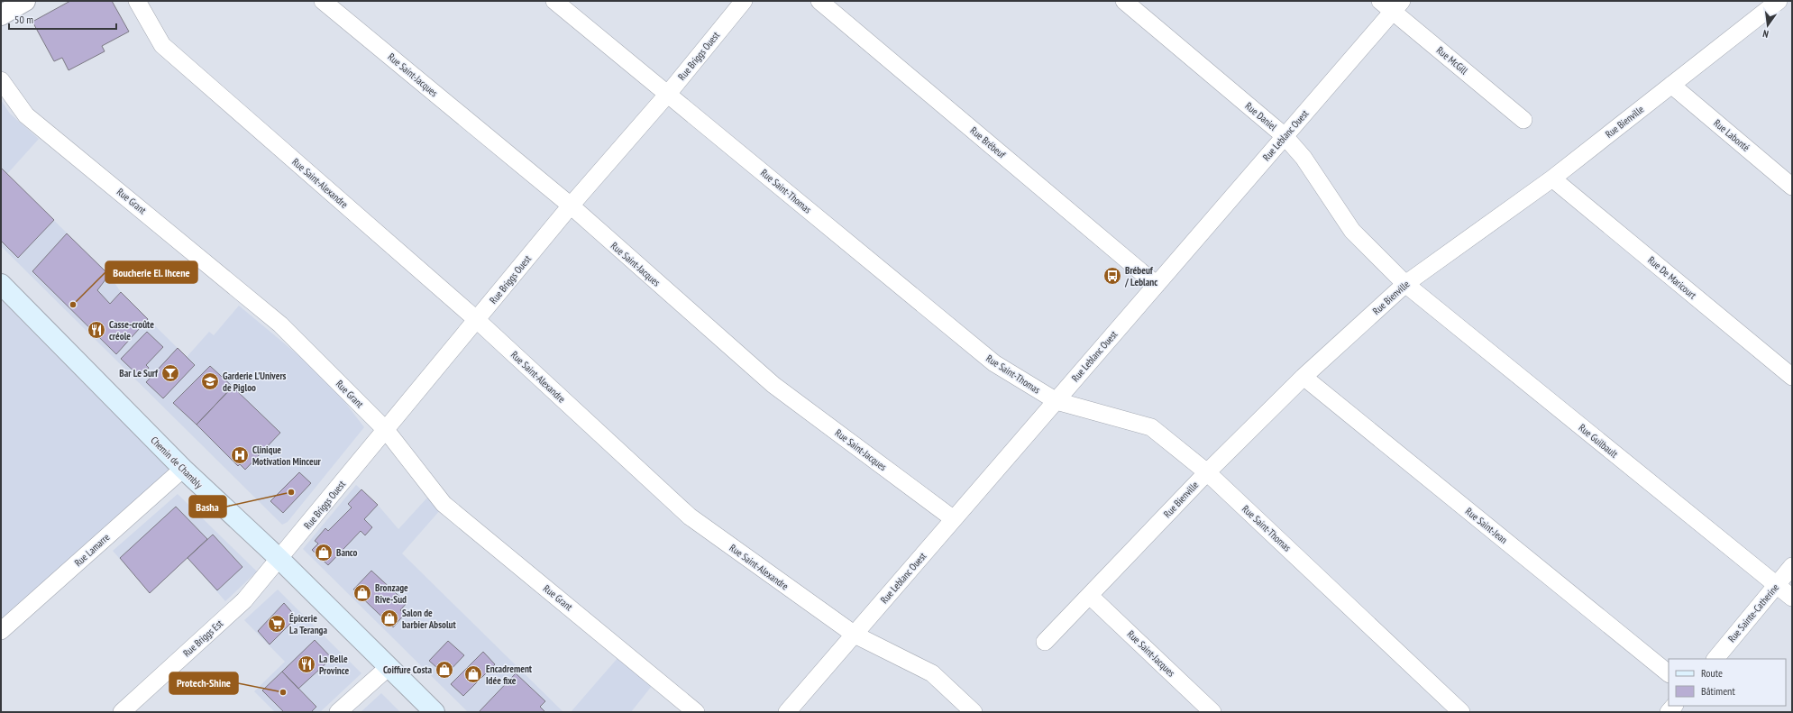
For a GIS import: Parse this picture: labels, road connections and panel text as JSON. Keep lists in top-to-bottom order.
{
  "streets": {
    "main road": ["Chemin de Chambly"],
    "street": [
      "Rue Briggs Ouest",
      "Rue McGill",
      "Rue Saint-Jacques",
      "Rue Daniel",
      "Rue Bienville",
      "Rue Leblanc Ouest",
      "Rue Labonté",
      "Rue Brébeuf",
      "Rue Saint-Alexandre",
      "Rue Saint-Thomas",
      "Rue Grant",
      "Rue De Maricourt",
      "Rue Guilbault",
      "Rue Saint-Jean",
      "Rue Lamarre",
      "Rue Sainte-Catherine",
      "Rue Briggs Est"
    ]
  },
  "crossings": [
    ["Rue Briggs Ouest", "Rue Saint-Jacques"],
    ["Rue Briggs Ouest", "Rue Saint-Alexandre"],
    ["Rue Briggs Ouest", "Rue Saint-Thomas"],
    ["Rue Briggs Ouest", "Rue Grant"],
    ["Rue Briggs Ouest", "Chemin de Chambly"],
    ["Rue Briggs Ouest", "Rue Briggs Est"],
    ["Rue McGill", "Rue Leblanc Ouest"],
    ["Rue Saint-Jacques", "Rue Bienville"],
    ["Rue Saint-Jacques", "Rue Leblanc Ouest"],
    ["Rue Daniel", "Rue Bienville"],
    ["Rue Daniel", "Rue Leblanc Ouest"],
    ["Rue Daniel", "Rue Guilbault"],
    ["Rue Bienville", "Rue Labonté"],
    ["Rue Bienville", "Rue Saint-Thomas"],
    ["Rue Bienville", "Rue De Maricourt"],
    ["Rue Bienville", "Rue Guilbault"],
    ["Rue Bienville", "Rue Saint-Jean"],
    ["Rue Leblanc Ouest", "Rue Brébeuf"],
    ["Rue Leblanc Ouest", "Rue Saint-Alexandre"],
    ["Rue Leblanc Ouest", "Rue Saint-Thomas"],
    ["Rue Guilbault", "Rue Sainte-Catherine"],
    ["Chemin de Chambly", "Rue Lamarre"],
    ["Chemin de Chambly", "Rue Briggs Est"]
  ],
  "places": {
    "bus stop": ["Brébeuf / Leblanc"],
    "other": ["Boucherie El. Ihcene", "Basha", "Protech-Shine"],
    "restaurant": ["Casse-croûte créole", "La Belle Province"],
    "bar": ["Bar Le Surf"],
    "school or university": ["Garderie L'Univers de Pigloo"],
    "hospital": ["Clinique Motivation Minceur"],
    "shop": [
      "Banco",
      "Bronzage Rive-Sud",
      "Salon de barbier Absolut",
      "Coiffure Costa",
      "Encadrement Idée fixe"
    ],
    "supermarket": ["Épicerie La Teranga"]
  },
  "legend": ["Route", "Bâtiment"],
  "scale_bar": "50 m",
  "north": "bottom"
}
